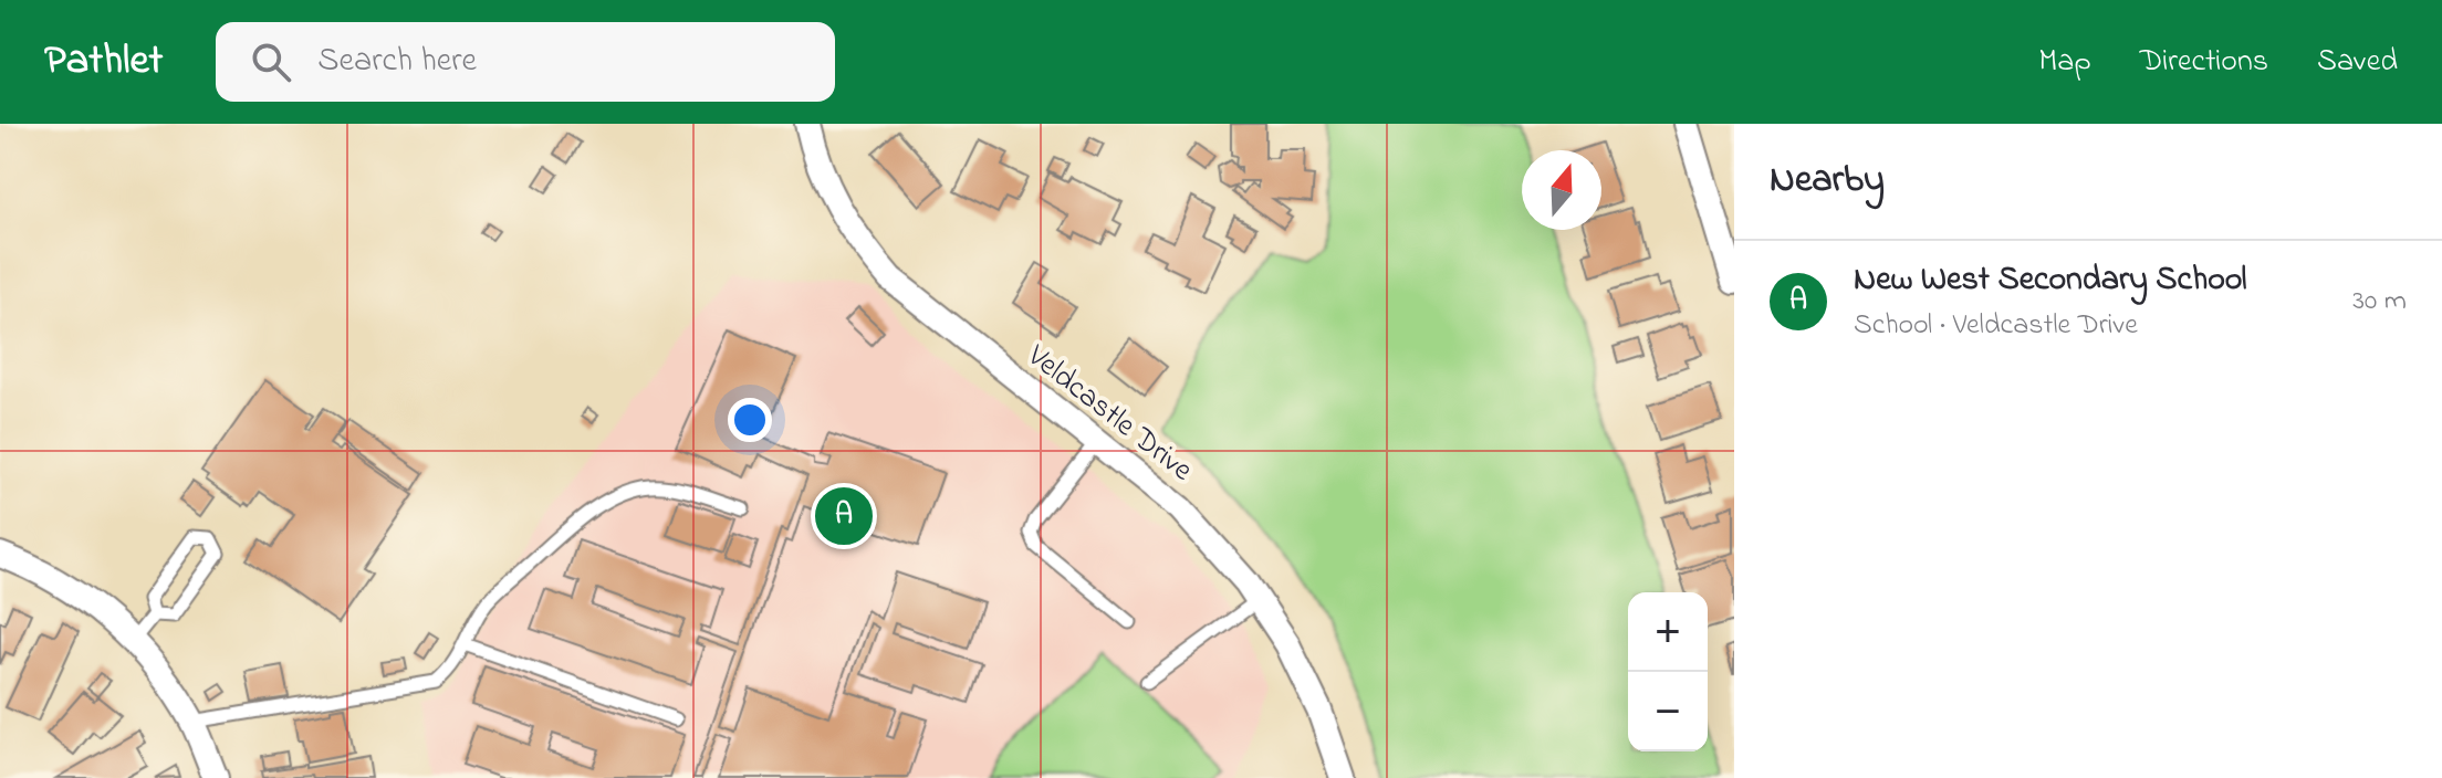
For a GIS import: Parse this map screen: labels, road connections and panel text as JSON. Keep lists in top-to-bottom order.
{
  "streets": {
    "street": ["Veldcastle Drive"]
  },
  "north": "top",
  "page": {
    "header": "Pathlet",
    "search": "Search here",
    "nav": ["Map", "Directions", "Saved"],
    "heading": "Nearby",
    "list": [
      {
        "mark": "A",
        "name": "New West Secondary School",
        "note": "School · Veldcastle Drive",
        "value": "30 m"
      }
    ],
    "pins": "A",
    "map_buttons": ["+", "−"]
  }
}
